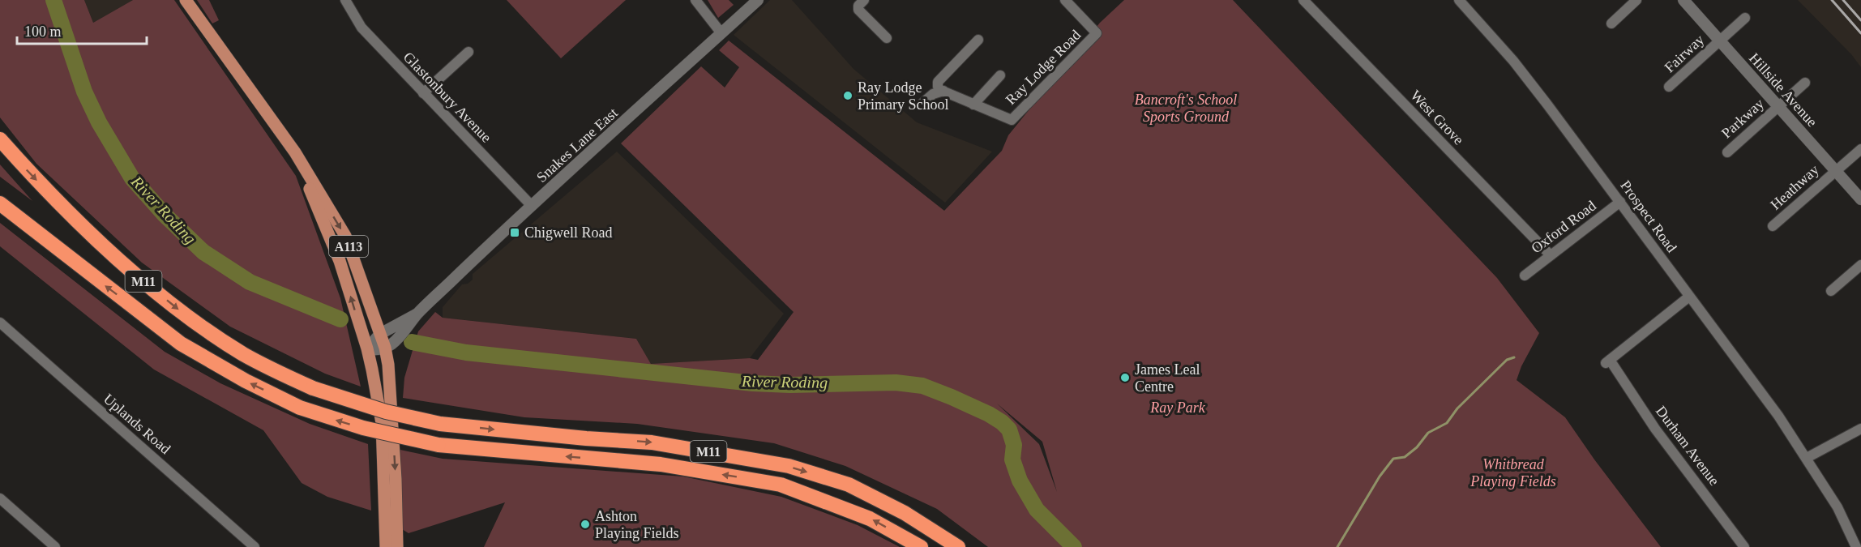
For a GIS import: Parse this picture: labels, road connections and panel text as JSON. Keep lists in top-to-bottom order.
{
  "streets": {
    "highway": ["M11"],
    "main road": ["A113"],
    "street": [
      "Fairway",
      "Ray Lodge Road",
      "Hillside Avenue",
      "Glastonbury Avenue",
      "West Grove",
      "Parkway",
      "Snakes Lane East",
      "Heathway",
      "Prospect Road",
      "Oxford Road",
      "Uplands Road",
      "Durham Avenue"
    ]
  },
  "crossings": [
    ["Fairway", "Hillside Avenue"],
    ["Hillside Avenue", "Parkway"],
    ["Hillside Avenue", "Heathway"],
    ["Glastonbury Avenue", "Snakes Lane East"],
    ["West Grove", "Oxford Road"],
    ["Snakes Lane East", "A113"],
    ["Prospect Road", "Oxford Road"],
    ["Prospect Road", "Durham Avenue"]
  ],
  "water": ["River Roding"],
  "parks": ["Bancroft's School Sports Ground", "Ray Park", "Whitbread Playing Fields"],
  "places": {
    "other": ["Ray Lodge Primary School", "James Leal Centre", "Ashton Playing Fields"],
    "transit": ["Chigwell Road"]
  },
  "scale_bar": "100 m"
}
